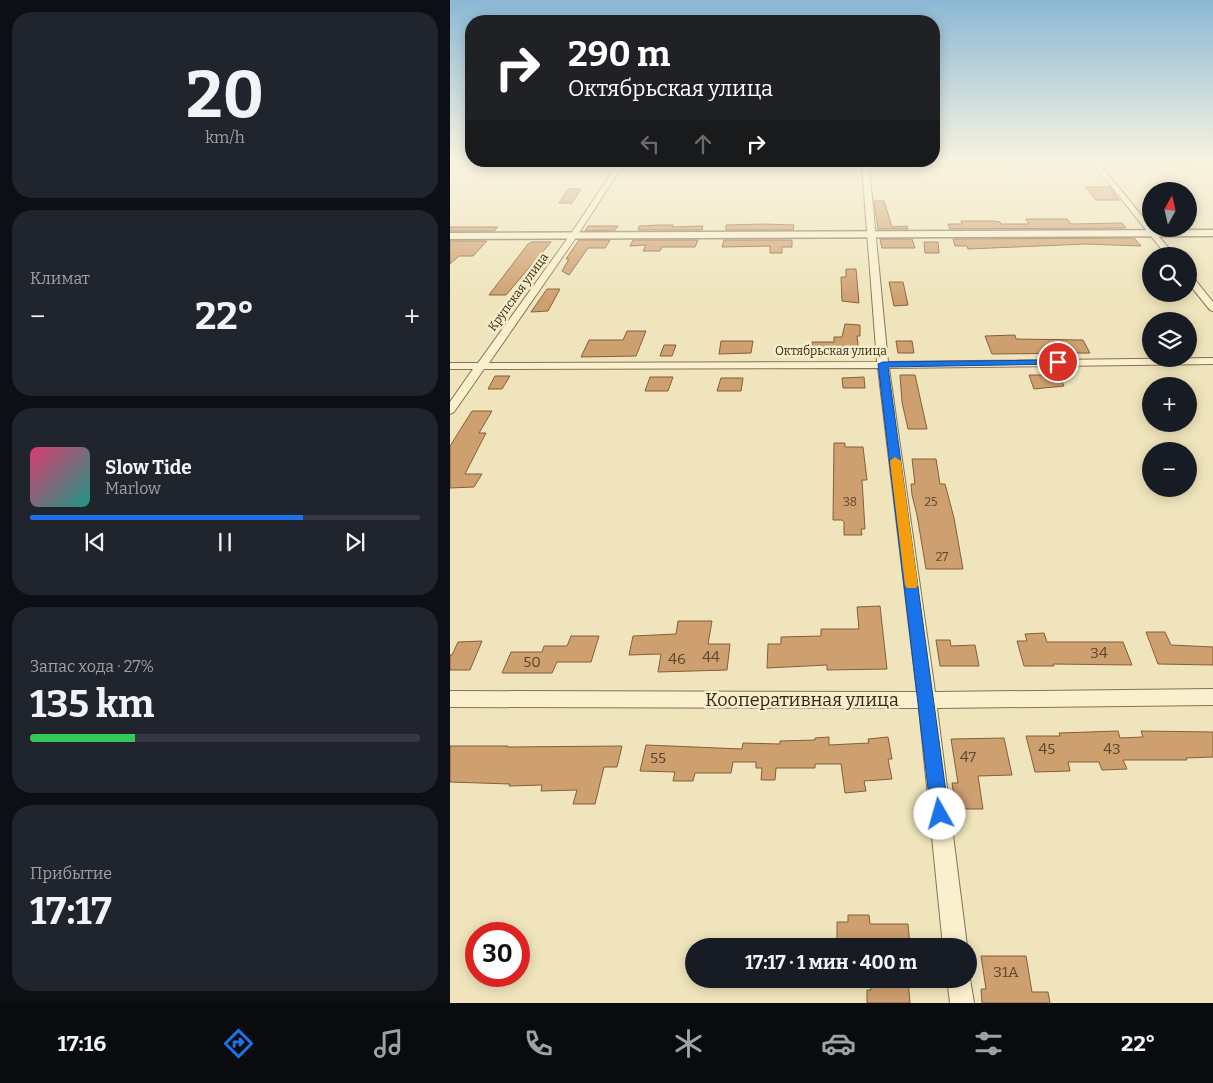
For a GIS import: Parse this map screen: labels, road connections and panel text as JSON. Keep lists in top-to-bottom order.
{
  "streets": {
    "street": ["Крупская улица", "Октябрьская улица", "Кооперативная улица"]
  },
  "crossings": [
    ["Крупская улица", "Октябрьская улица"]
  ],
  "house_numbers": [
    "38",
    "25",
    "27",
    "34",
    "44",
    "46",
    "50",
    "45",
    "43",
    "47",
    "55",
    "31А"
  ],
  "north": "top",
  "page": {
    "tile": [
      ["20", "km/h"],
      "Климат",
      ["Запас хода · 27%", "135 km"],
      ["Прибытие", "17:17"]
    ],
    "turn": ["290 m", "Октябрьская улица"],
    "map_buttons": ["+", "−"],
    "heat": ["−", "22°", "+"],
    "song": ["Slow Tide", "Marlow"],
    "limit": "30",
    "trip": "17:17 · 1 мин · 400 m",
    "tabs": ["17:16", "22°"]
  }
}
